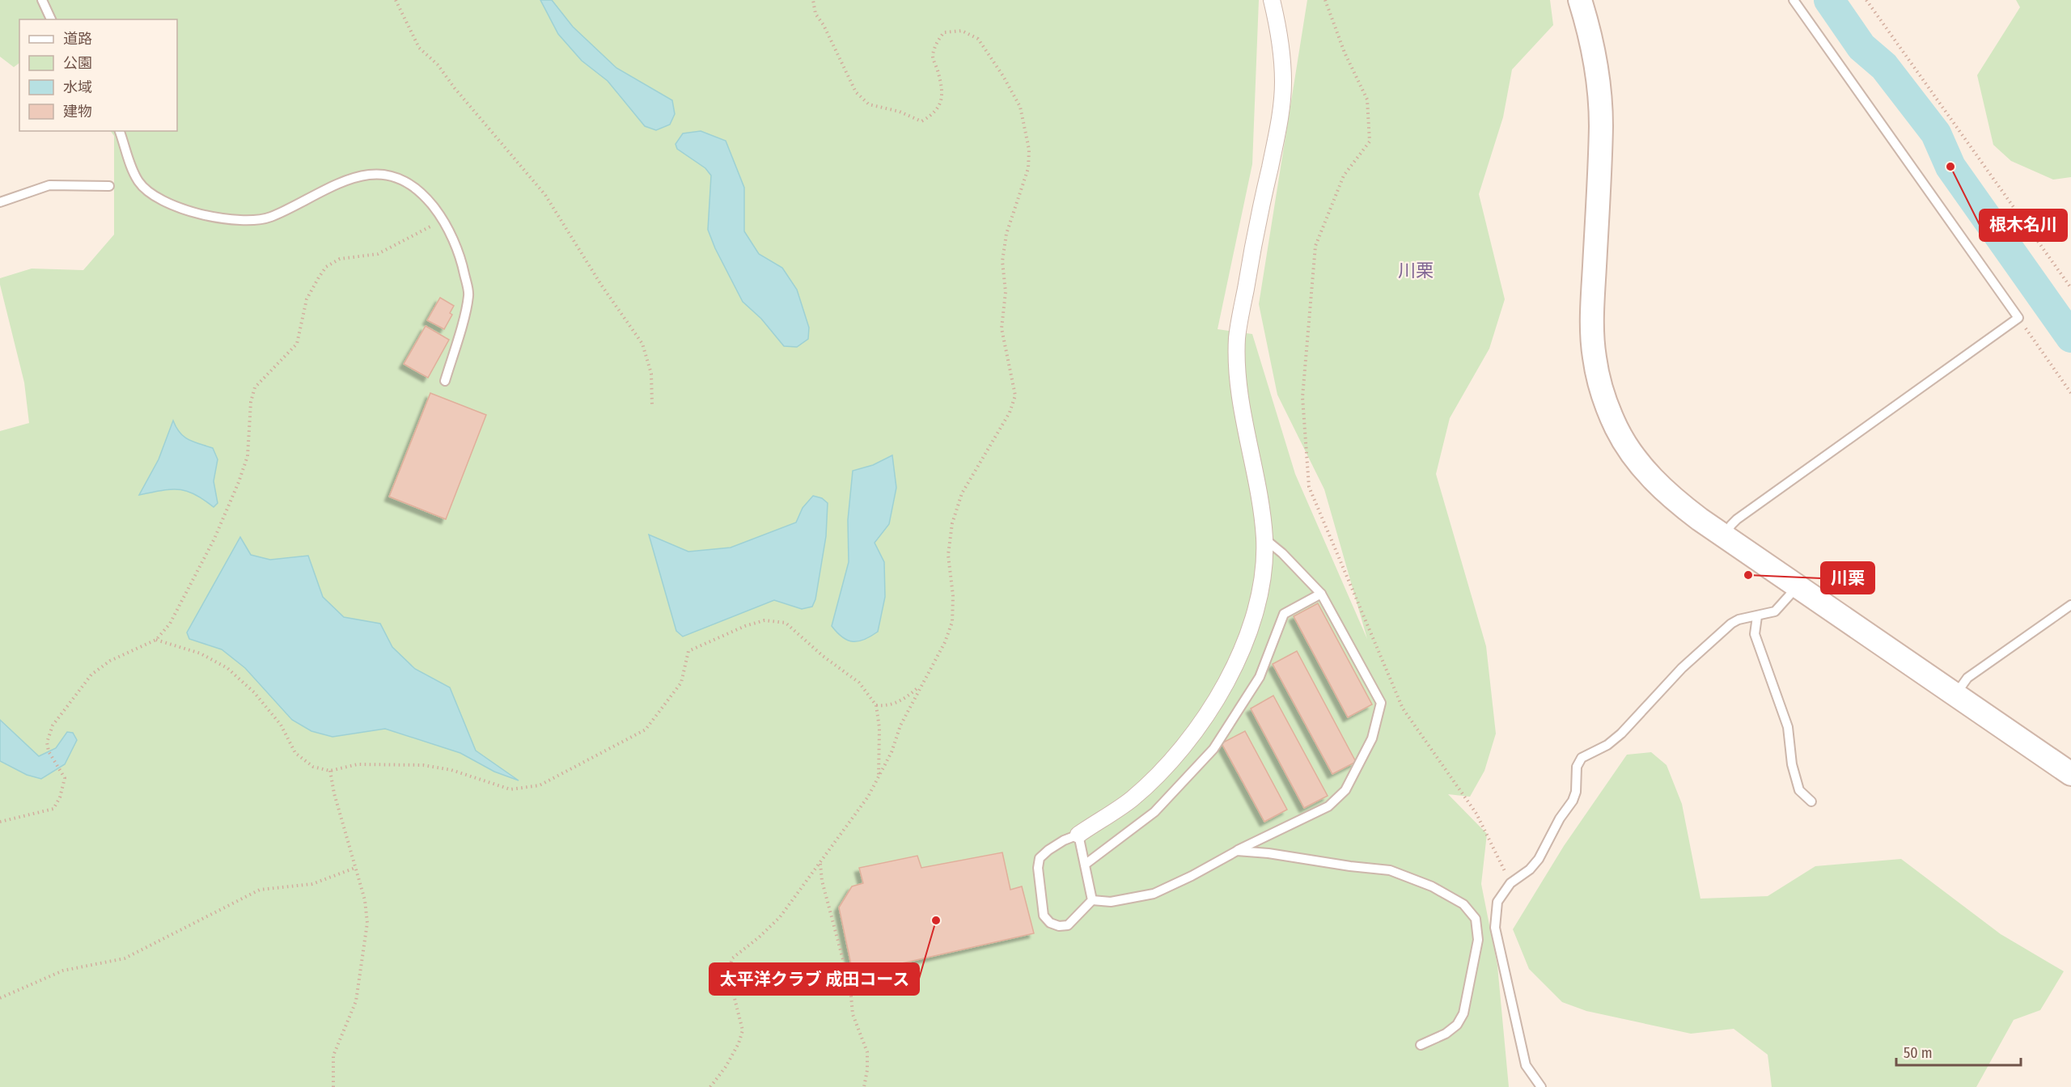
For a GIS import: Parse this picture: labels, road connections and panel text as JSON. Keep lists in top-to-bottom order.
{
  "districts": ["川栗"],
  "places": ["根木名川", "川栗", "太平洋クラブ 成田コース"],
  "legend": [
    "道路",
    "公園",
    "水域",
    "建物"
  ],
  "scale_bar": "50 m"
}
